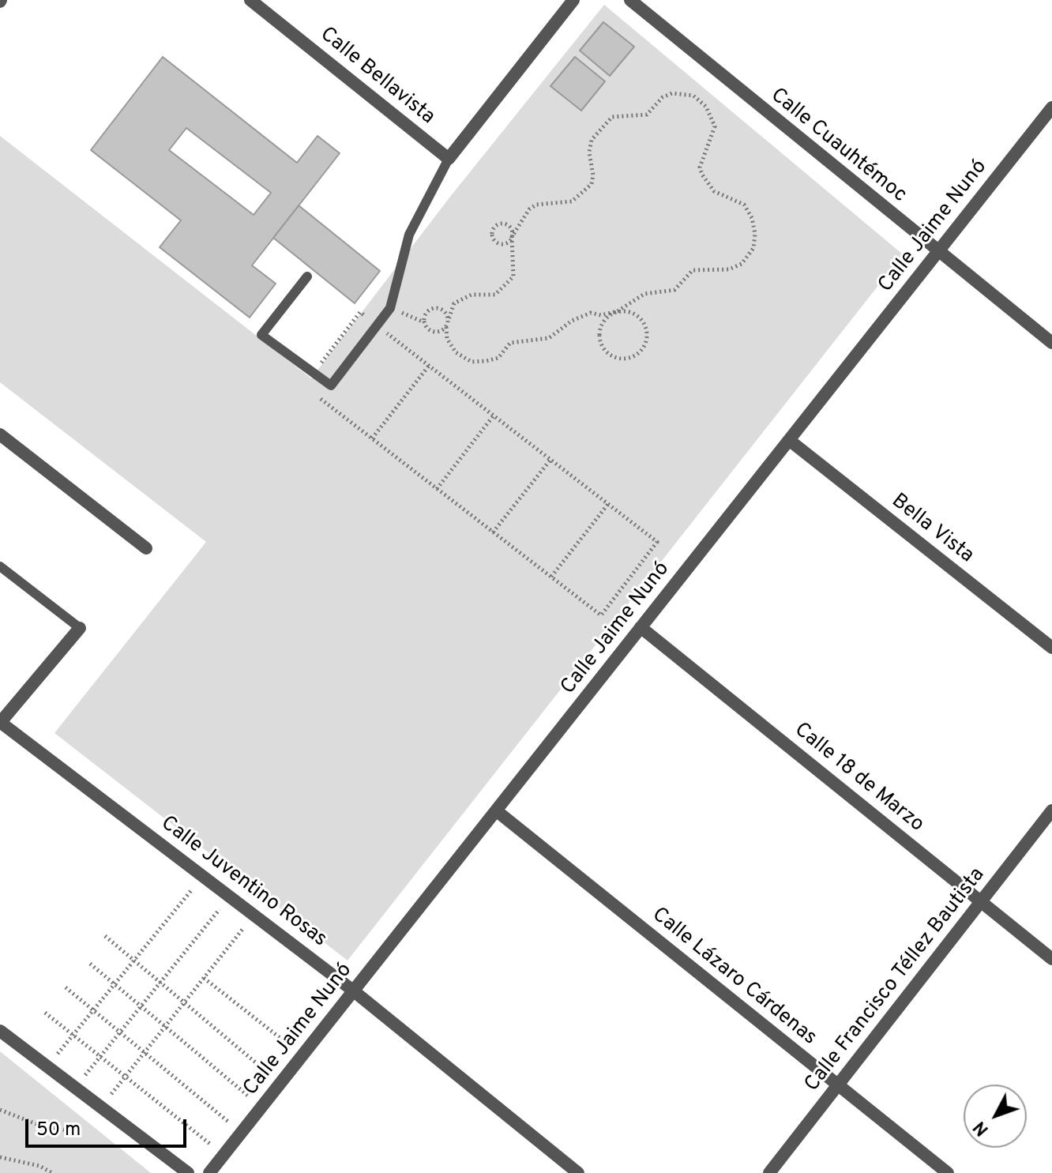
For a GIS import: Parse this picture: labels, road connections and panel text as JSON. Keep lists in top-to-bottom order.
{
  "streets": {
    "street": [
      "Calle Bellavista",
      "Calle Cuauhtémoc",
      "Calle Jaime Nunó",
      "Bella Vista",
      "Calle 18 de Marzo",
      "Calle Juventino Rosas",
      "Calle Lázaro Cárdenas",
      "Calle Francisco Téllez Bautista"
    ]
  },
  "crossings": [
    ["Calle Cuauhtémoc", "Calle Jaime Nunó"],
    ["Calle Jaime Nunó", "Bella Vista"],
    ["Calle Jaime Nunó", "Calle 18 de Marzo"],
    ["Calle Jaime Nunó", "Calle Juventino Rosas"],
    ["Calle Jaime Nunó", "Calle Lázaro Cárdenas"],
    ["Calle 18 de Marzo", "Calle Francisco Téllez Bautista"],
    ["Calle Lázaro Cárdenas", "Calle Francisco Téllez Bautista"]
  ],
  "scale_bar": "50 m",
  "north": "bottom left"
}
